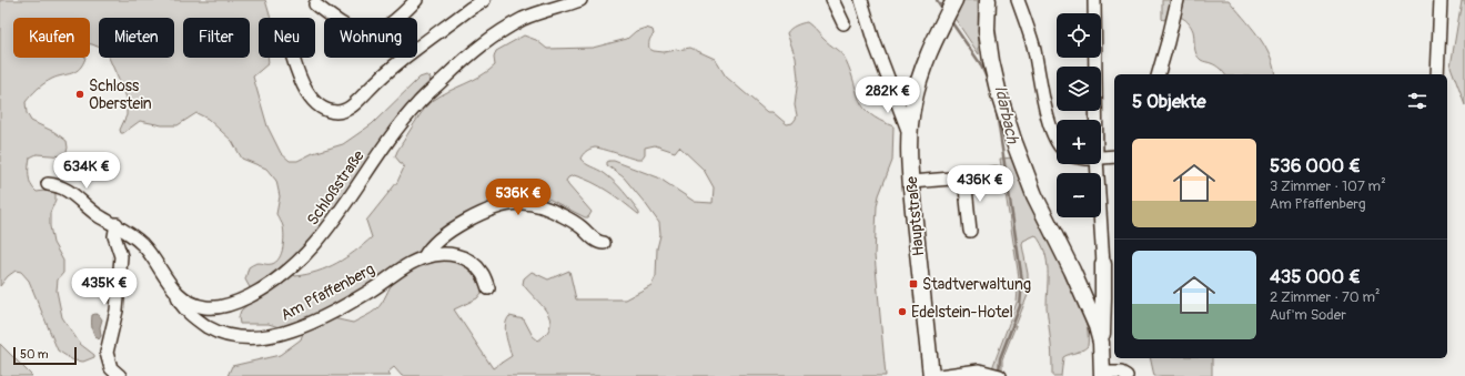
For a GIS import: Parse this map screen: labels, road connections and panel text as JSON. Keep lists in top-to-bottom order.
{
  "streets": {
    "main road": ["Hauptstraße"],
    "street": ["Schloßstraße", "Am Pfaffenberg"]
  },
  "crossings": [
    ["Schloßstraße", "Am Pfaffenberg"]
  ],
  "water": ["Idarbach"],
  "places": {
    "other": ["Schloss Oberstein", "Edelstein-Hotel"],
    "transit": ["Stadtverwaltung"]
  },
  "scale_bar": "50 m",
  "page": {
    "map_buttons": ["+", "−"],
    "chip": [
      "Kaufen",
      "Mieten",
      "Filter",
      "Neu",
      "Wohnung"
    ],
    "heading": "5 Objekte",
    "price": [
      "282K €",
      "634K €",
      "436K €",
      "536K €",
      "435K €"
    ],
    "list": [
      {
        "name": "536 000 €",
        "note": "3 Zimmer · 107 m² · Am Pfaffenberg"
      },
      {
        "name": "435 000 €",
        "note": "2 Zimmer · 70 m² · Auf'm Soder"
      }
    ],
    "scale": "50 m"
  }
}
